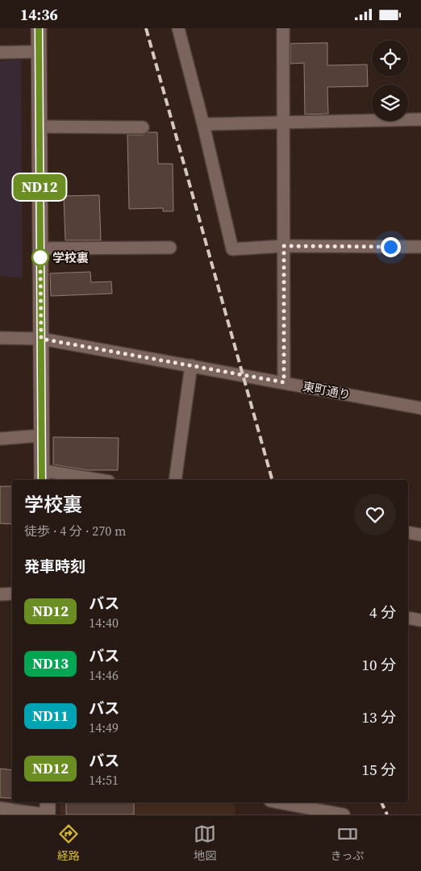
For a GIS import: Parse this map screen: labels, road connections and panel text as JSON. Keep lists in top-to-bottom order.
{
  "streets": {
    "street": ["東町通り"]
  },
  "places": ["学校裏"],
  "lines": ["bus line ND12"],
  "page": {
    "status": "14:36",
    "on_map": "ND12",
    "heading": [
      ["学校裏", "徒歩 · 4 分 · 270 m"],
      "発車時刻"
    ],
    "list": [
      {
        "mark": "ND12",
        "name": "バス",
        "note": "14:40",
        "value": "4 分"
      },
      {
        "mark": "ND13",
        "name": "バス",
        "note": "14:46",
        "value": "10 分"
      },
      {
        "mark": "ND11",
        "name": "バス",
        "note": "14:49",
        "value": "13 分"
      },
      {
        "mark": "ND12",
        "name": "バス",
        "note": "14:51",
        "value": "15 分"
      }
    ],
    "tabs": ["経路", "地図", "きっぷ"]
  }
}
